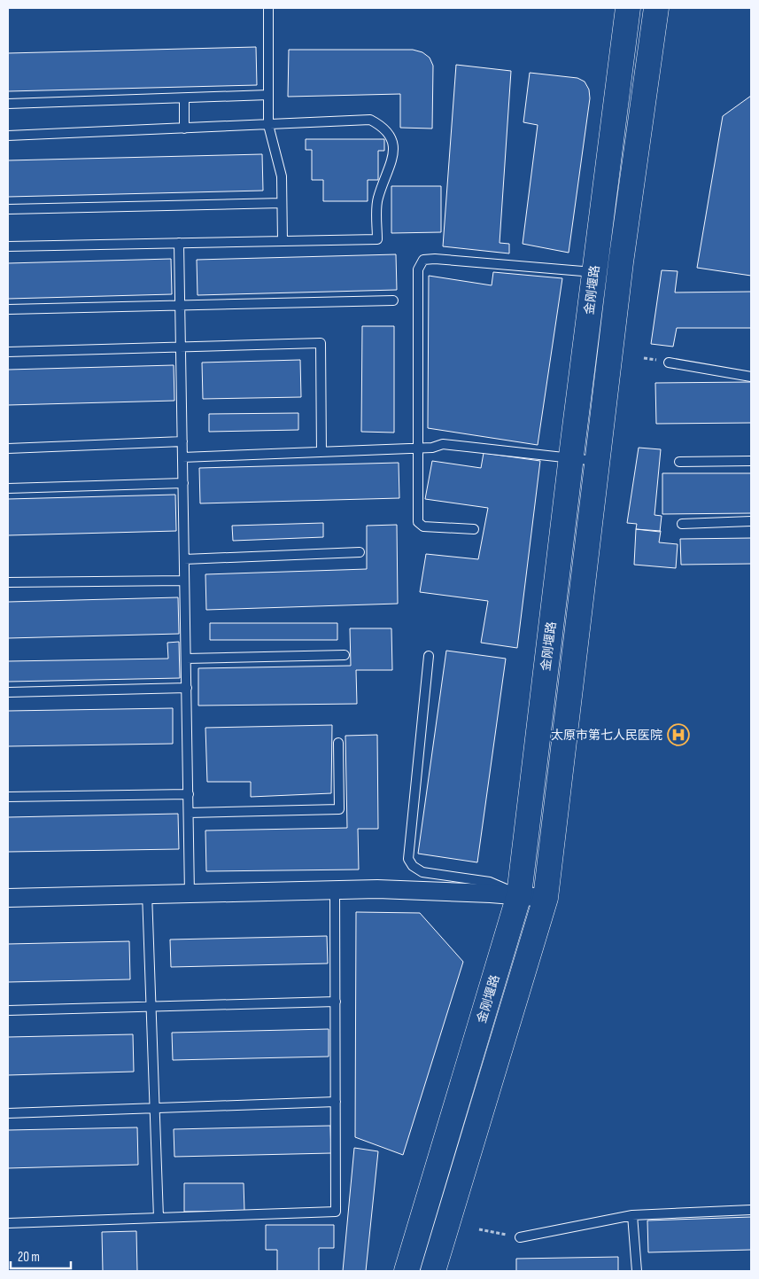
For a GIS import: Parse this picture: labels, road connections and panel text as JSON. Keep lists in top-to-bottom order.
{
  "streets": {
    "main road": ["金刚堰路"]
  },
  "places": {
    "hospital": ["太原市第七人民医院"]
  },
  "scale_bar": "20 m"
}
